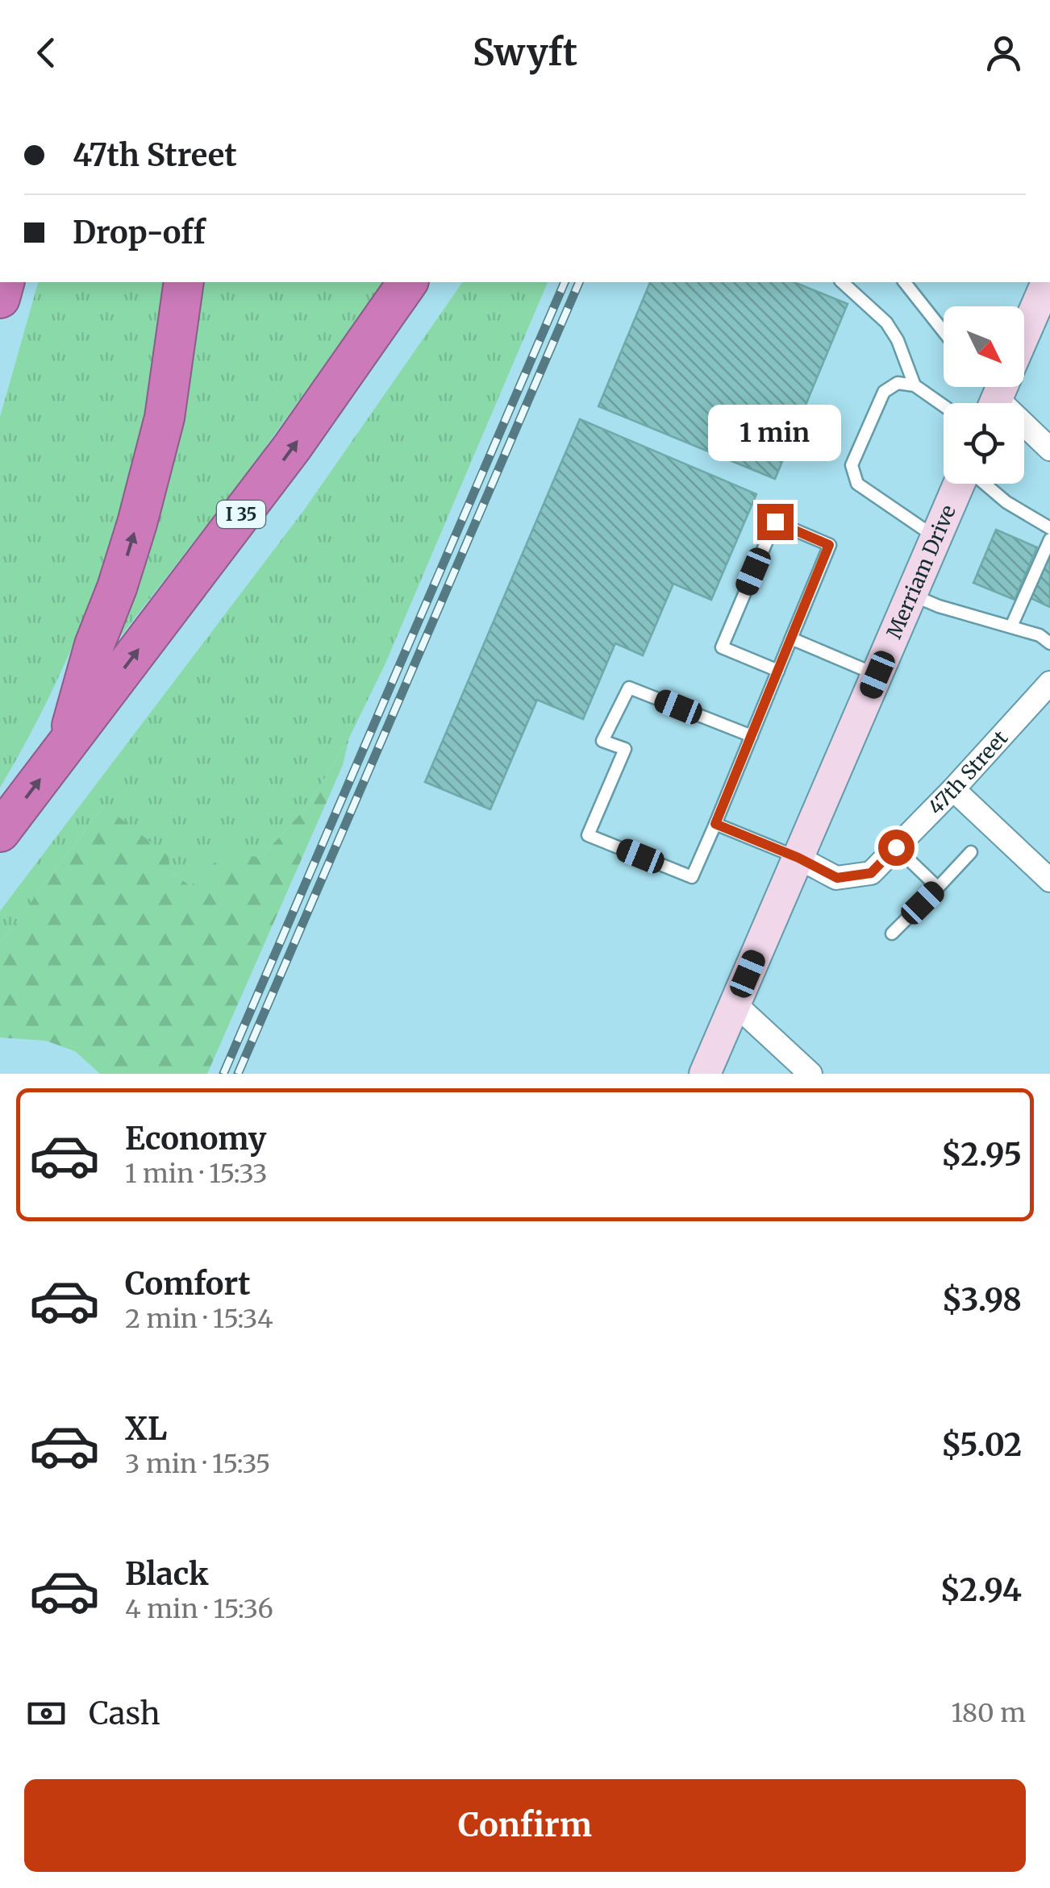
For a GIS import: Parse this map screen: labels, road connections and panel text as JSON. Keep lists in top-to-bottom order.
{
  "streets": {
    "highway": ["I 35"],
    "main road": ["Merriam Drive"],
    "street": ["47th Street"]
  },
  "crossings": [
    ["Merriam Drive", "47th Street"]
  ],
  "north": "bottom right",
  "page": {
    "header": "Swyft",
    "banner": ["47th Street", "Drop-off"],
    "bubble": "1 min",
    "list": [
      {
        "name": "Economy",
        "note": "1 min · 15:33",
        "value": "$2.95"
      },
      {
        "name": "Comfort",
        "note": "2 min · 15:34",
        "value": "$3.98"
      },
      {
        "name": "XL",
        "note": "3 min · 15:35",
        "value": "$5.02"
      },
      {
        "name": "Black",
        "note": "4 min · 15:36",
        "value": "$2.94"
      }
    ],
    "pay": ["Cash", "180 m"],
    "buttons": "Confirm"
  }
}
